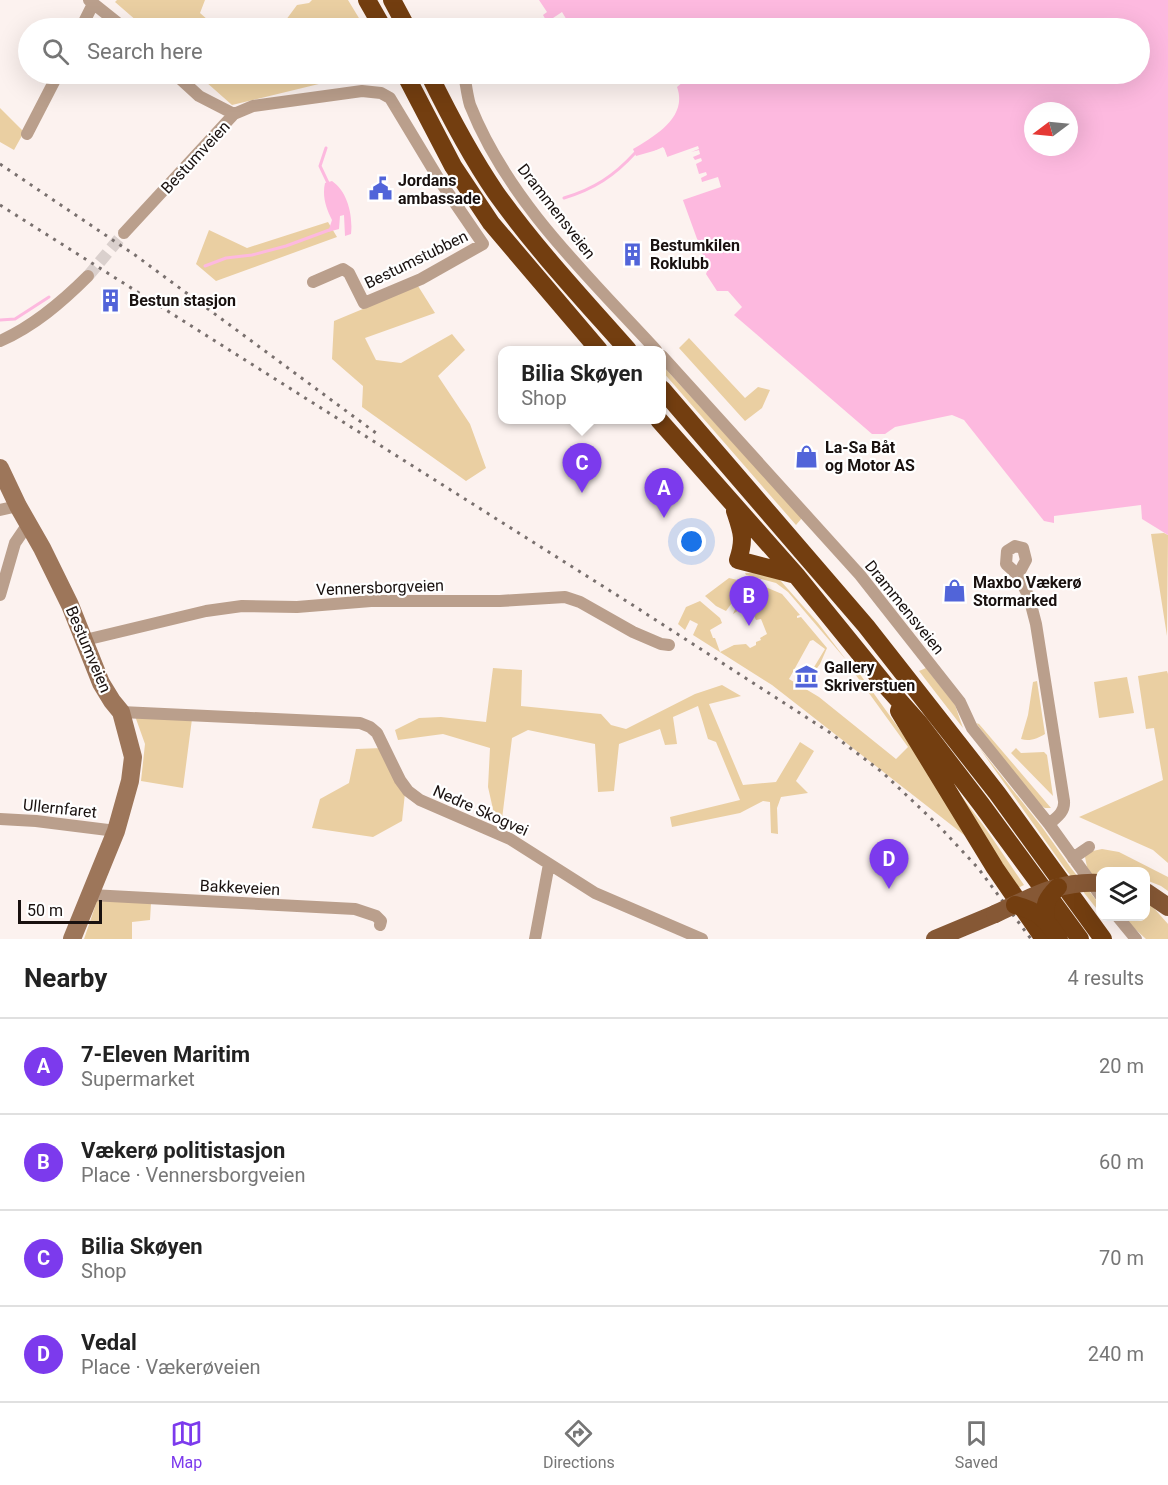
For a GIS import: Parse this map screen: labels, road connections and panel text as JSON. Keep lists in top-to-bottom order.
{
  "streets": {
    "street": [
      "Bestumveien",
      "Drammensveien",
      "Bestumstubben",
      "Vennersborgveien",
      "Ullernfaret",
      "Nedre Skogvei",
      "Bakkeveien"
    ]
  },
  "crossings": [
    ["Bestumveien", "Bestumstubben"],
    ["Bestumveien", "Vennersborgveien"],
    ["Bestumveien", "Ullernfaret"],
    ["Bestumveien", "Nedre Skogvei"],
    ["Bestumveien", "Bakkeveien"]
  ],
  "places": {
    "public building": ["Jordans ambassade"],
    "building": ["Bestumkilen Roklubb", "Bestun stasjon"],
    "shop": ["La-Sa Båt og Motor AS", "Maxbo Vækerø Stormarked"],
    "museum": ["Gallery Skriverstuen"]
  },
  "scale_bar": "50 m",
  "north": "left",
  "page": {
    "search": "Search here",
    "popup": ["Bilia Skøyen", "Shop"],
    "pins": [
      "C",
      "A",
      "B",
      "D"
    ],
    "scale": "50 m",
    "heading": ["Nearby", "4 results"],
    "list": [
      {
        "mark": "A",
        "name": "7-Eleven Maritim",
        "note": "Supermarket",
        "value": "20 m"
      },
      {
        "mark": "B",
        "name": "Vækerø politistasjon",
        "note": "Place · Vennersborgveien",
        "value": "60 m"
      },
      {
        "mark": "C",
        "name": "Bilia Skøyen",
        "note": "Shop",
        "value": "70 m"
      },
      {
        "mark": "D",
        "name": "Vedal",
        "note": "Place · Vækerøveien",
        "value": "240 m"
      }
    ],
    "nav": ["Map", "Directions", "Saved"]
  }
}
